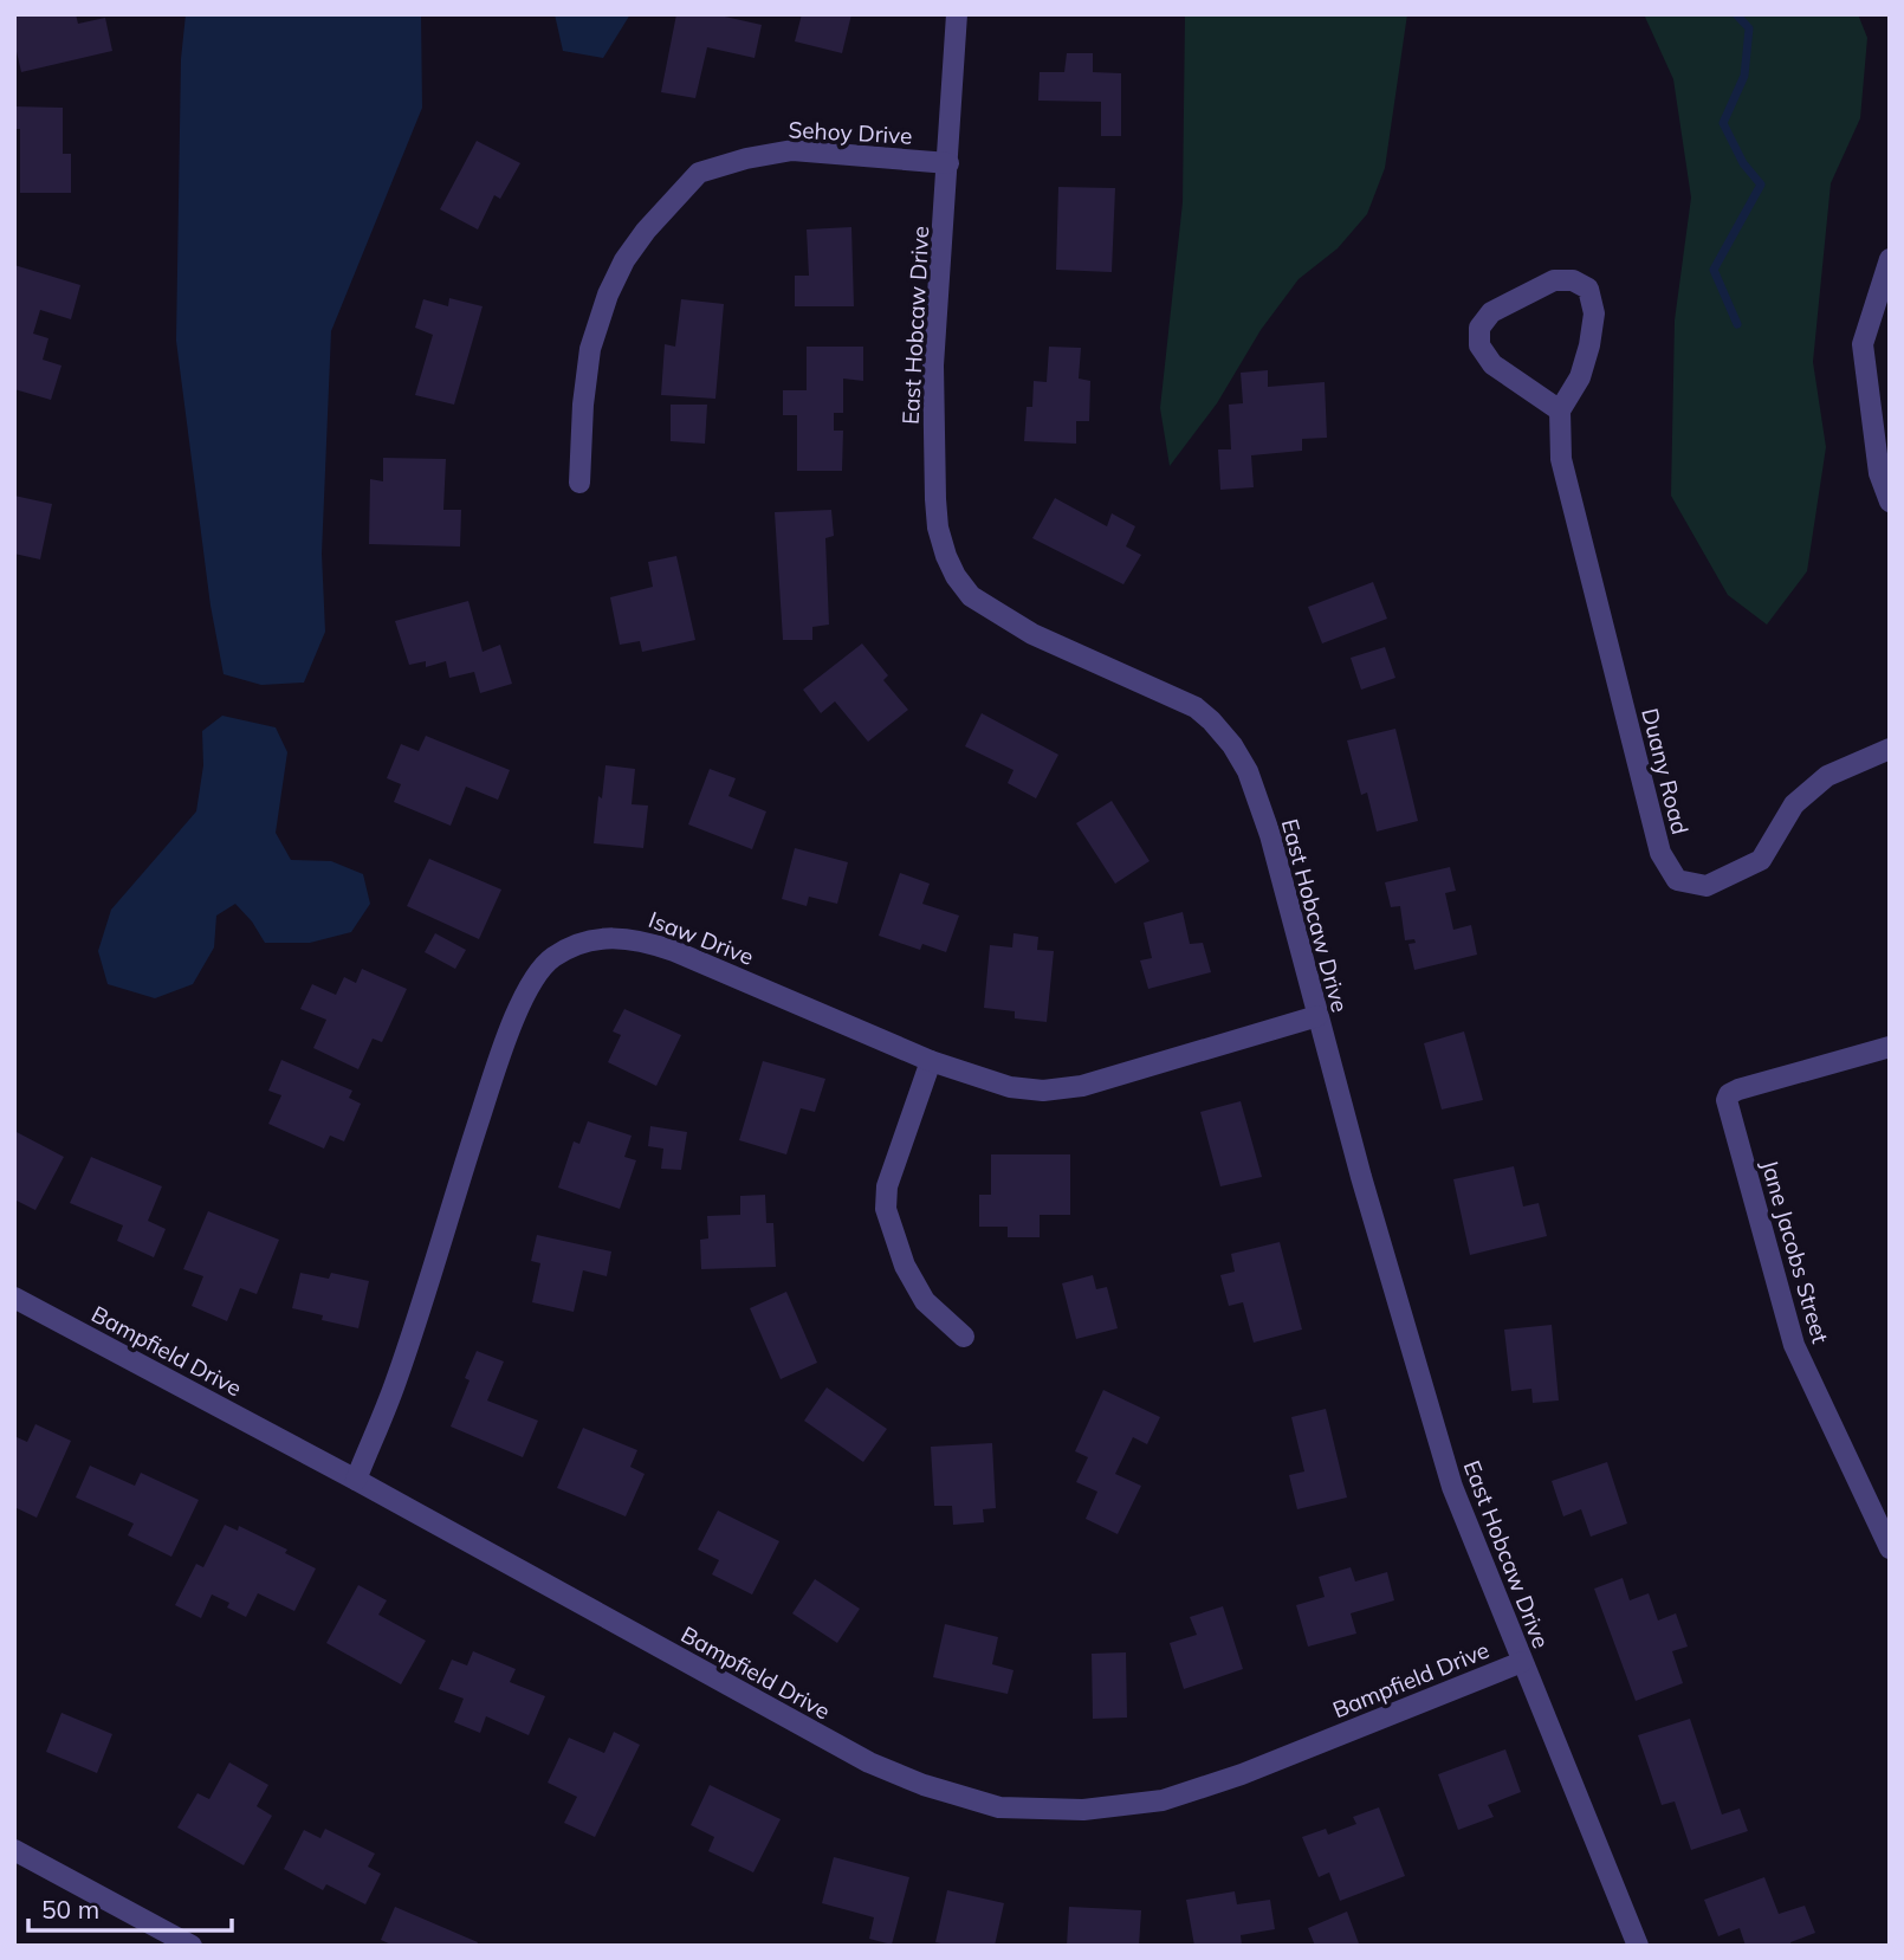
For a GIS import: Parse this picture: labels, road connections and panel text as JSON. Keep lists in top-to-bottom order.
{
  "streets": {
    "street": [
      "Sehoy Drive",
      "East Hobcaw Drive",
      "Duany Road",
      "Isaw Drive",
      "Jane Jacobs Street",
      "Bampfield Drive"
    ]
  },
  "crossings": [
    ["Sehoy Drive", "East Hobcaw Drive"],
    ["East Hobcaw Drive", "Isaw Drive"],
    ["East Hobcaw Drive", "Bampfield Drive"],
    ["Isaw Drive", "Bampfield Drive"]
  ],
  "scale_bar": "50 m"
}
